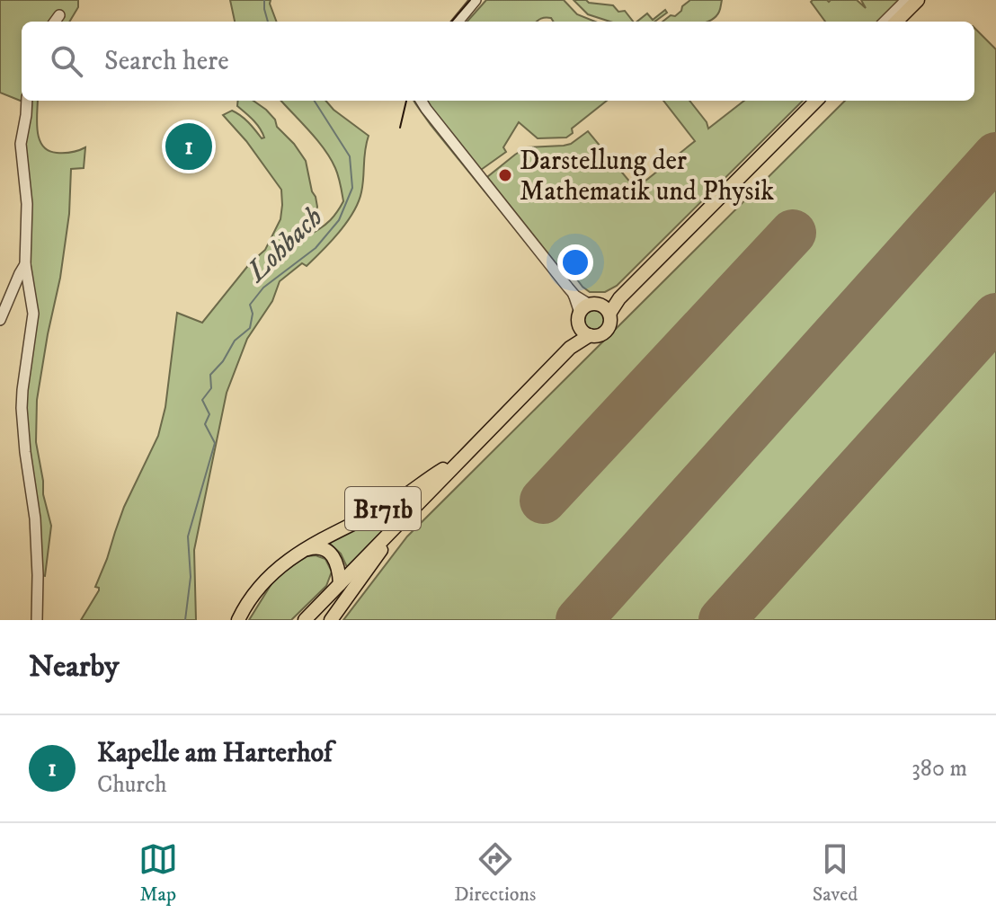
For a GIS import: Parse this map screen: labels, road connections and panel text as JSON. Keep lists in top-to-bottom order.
{
  "streets": {
    "main road": ["B171b"]
  },
  "water": ["Lohbach"],
  "places": ["Darstellung der Mathematik und Physik"],
  "page": {
    "search": "Search here",
    "pins": "1",
    "heading": "Nearby",
    "list": [
      {
        "mark": "1",
        "name": "Kapelle am Harterhof",
        "note": "Church",
        "value": "380 m"
      }
    ],
    "nav": ["Map", "Directions", "Saved"]
  }
}
